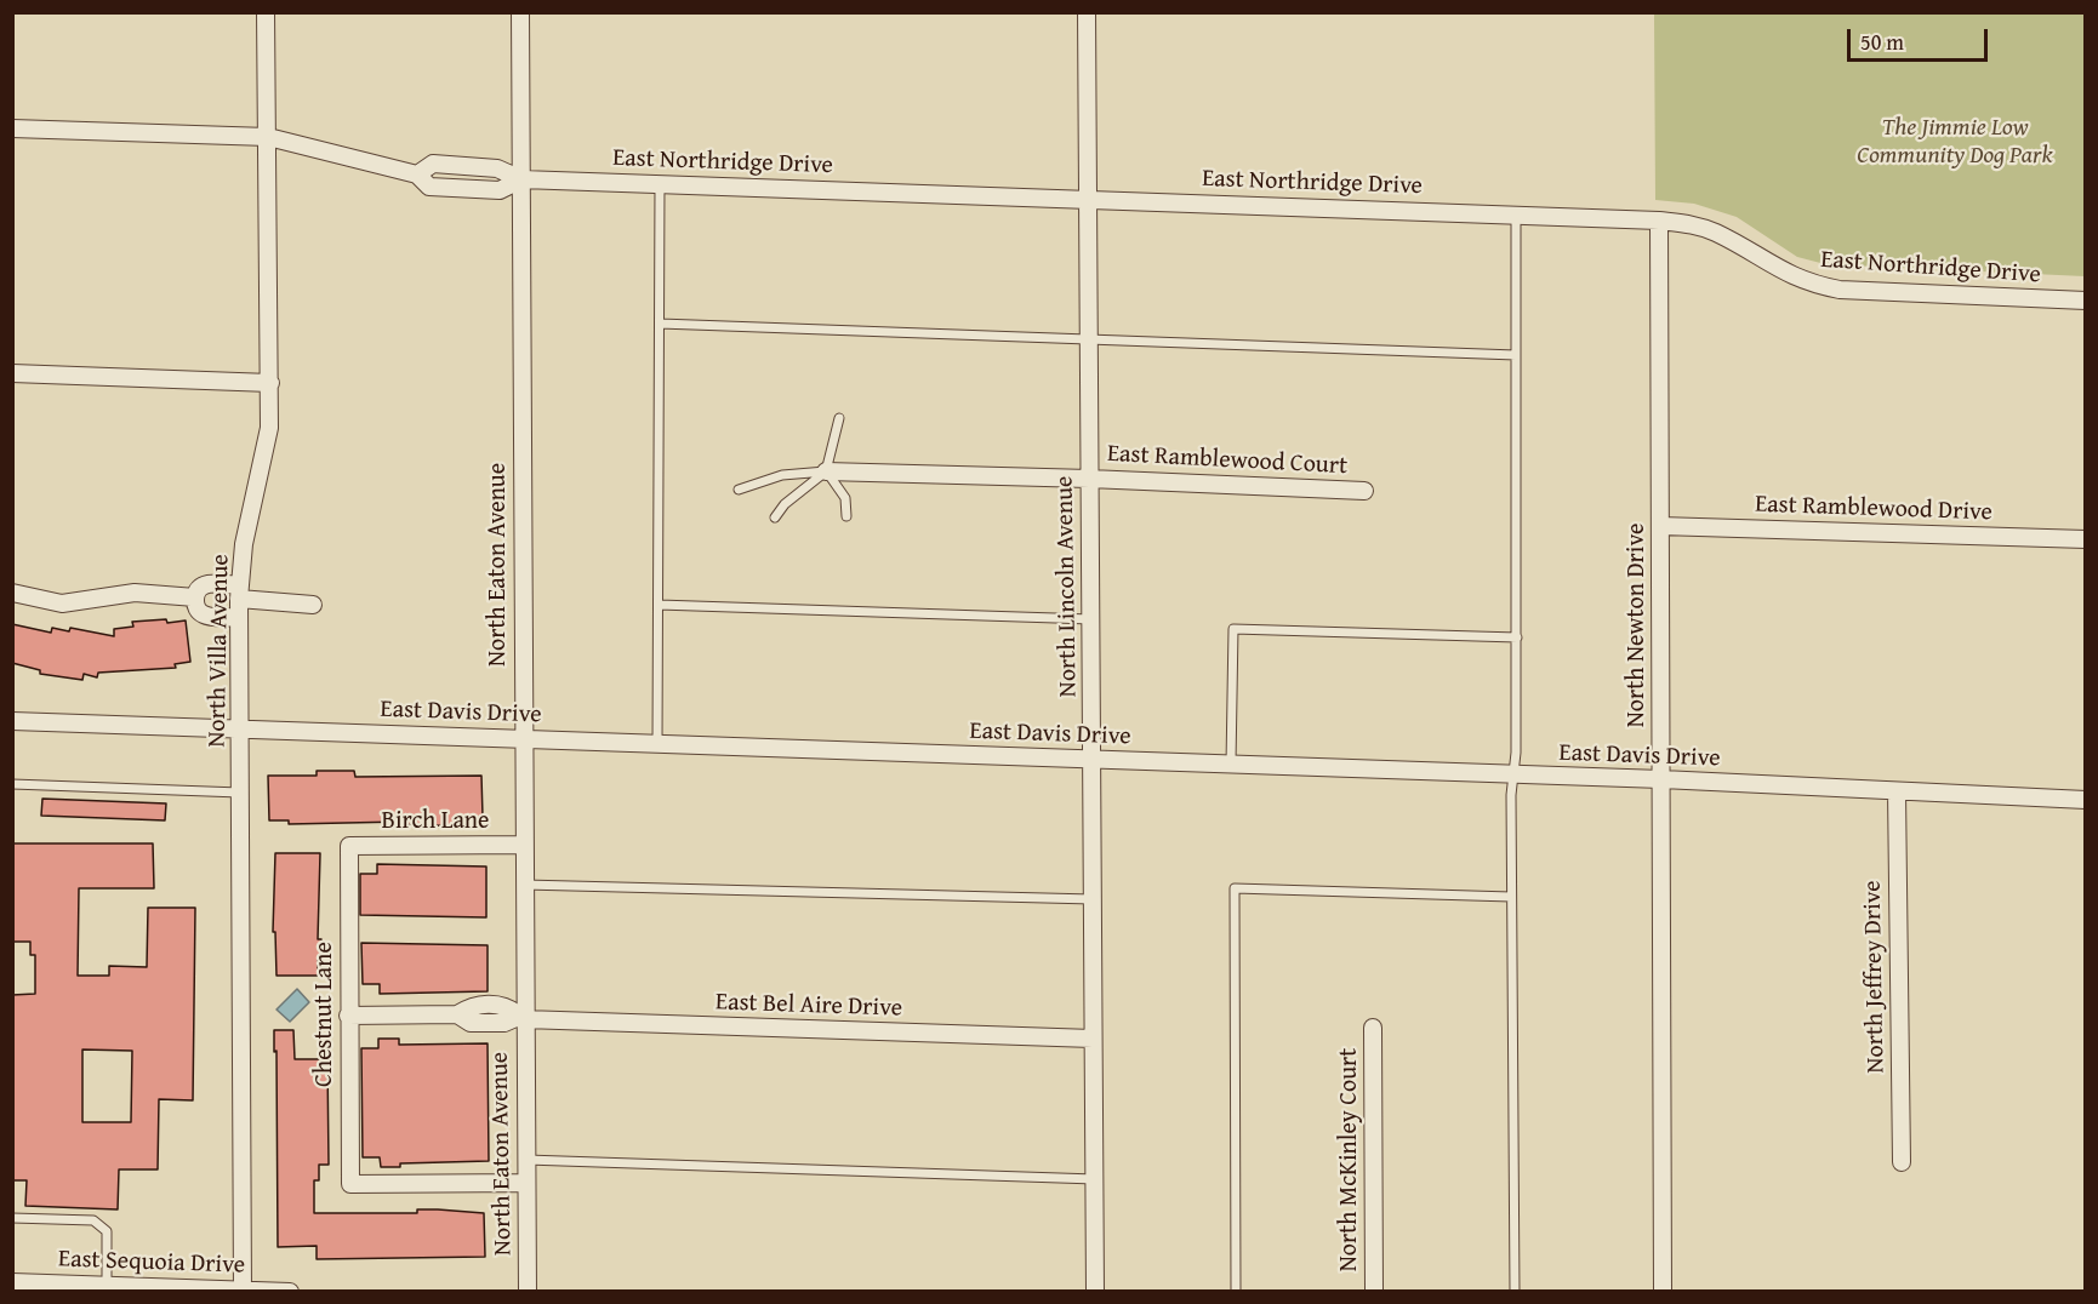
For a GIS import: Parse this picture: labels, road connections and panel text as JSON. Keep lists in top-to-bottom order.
{
  "streets": {
    "street": [
      "East Northridge Drive",
      "East Ramblewood Court",
      "East Ramblewood Drive",
      "North Eaton Avenue",
      "North Lincoln Avenue",
      "North Newton Drive",
      "North Villa Avenue",
      "East Davis Drive",
      "Birch Lane",
      "North Jeffrey Drive",
      "East Bel Aire Drive",
      "Chestnut Lane",
      "North McKinley Court",
      "East Sequoia Drive"
    ]
  },
  "crossings": [
    ["East Northridge Drive", "North Eaton Avenue"],
    ["East Northridge Drive", "North Lincoln Avenue"],
    ["East Northridge Drive", "North Newton Drive"],
    ["East Northridge Drive", "North Villa Avenue"],
    ["East Ramblewood Court", "North Lincoln Avenue"],
    ["East Ramblewood Drive", "North Newton Drive"],
    ["North Eaton Avenue", "East Davis Drive"],
    ["North Eaton Avenue", "Birch Lane"],
    ["North Eaton Avenue", "East Bel Aire Drive"],
    ["North Eaton Avenue", "Chestnut Lane"],
    ["North Lincoln Avenue", "East Davis Drive"],
    ["North Lincoln Avenue", "East Bel Aire Drive"],
    ["North Newton Drive", "East Davis Drive"],
    ["North Villa Avenue", "East Davis Drive"],
    ["North Villa Avenue", "East Sequoia Drive"],
    ["East Davis Drive", "North Jeffrey Drive"],
    ["Birch Lane", "Chestnut Lane"],
    ["East Bel Aire Drive", "Chestnut Lane"]
  ],
  "parks": ["The Jimmie Low Community Dog Park"],
  "scale_bar": "50 m"
}
